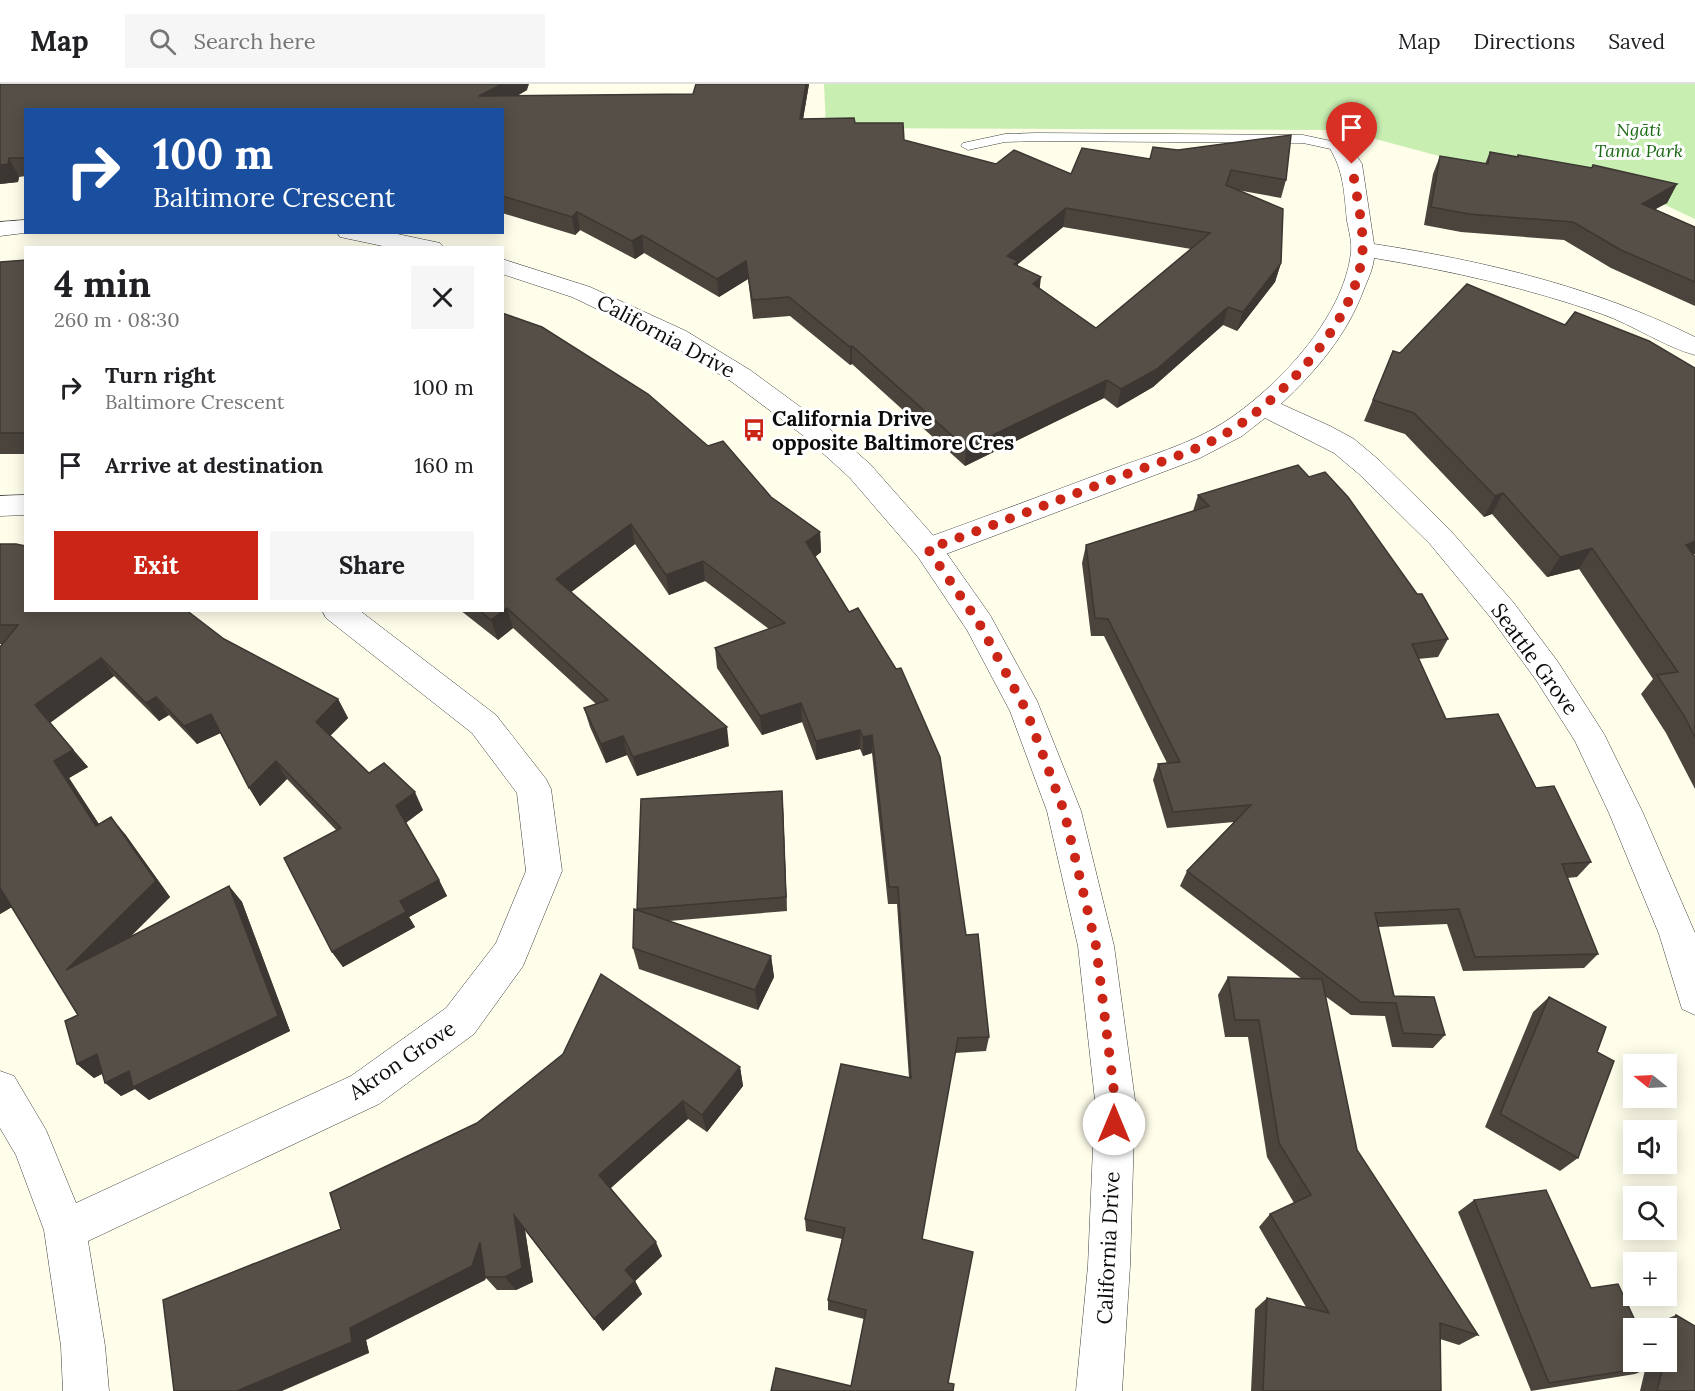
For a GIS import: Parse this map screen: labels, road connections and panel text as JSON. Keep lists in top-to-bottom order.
{
  "streets": {
    "street": ["California Drive", "Seattle Grove", "Akron Grove"]
  },
  "parks": ["Ngāti Tama Park"],
  "places": {
    "bus stop": ["California Drive opposite Baltimore Cres"]
  },
  "north": "left",
  "page": {
    "header": "Map",
    "search": "Search here",
    "nav": ["Map", "Directions", "Saved"],
    "turn": ["100 m", "Baltimore Crescent"],
    "heading": ["4 min", "260 m · 08:30"],
    "list": [
      {
        "name": "Turn right",
        "note": "Baltimore Crescent",
        "value": "100 m"
      },
      {
        "name": "Arrive at destination",
        "value": "160 m"
      }
    ],
    "buttons": ["Exit", "Share"],
    "map_buttons": ["+", "−"]
  }
}
